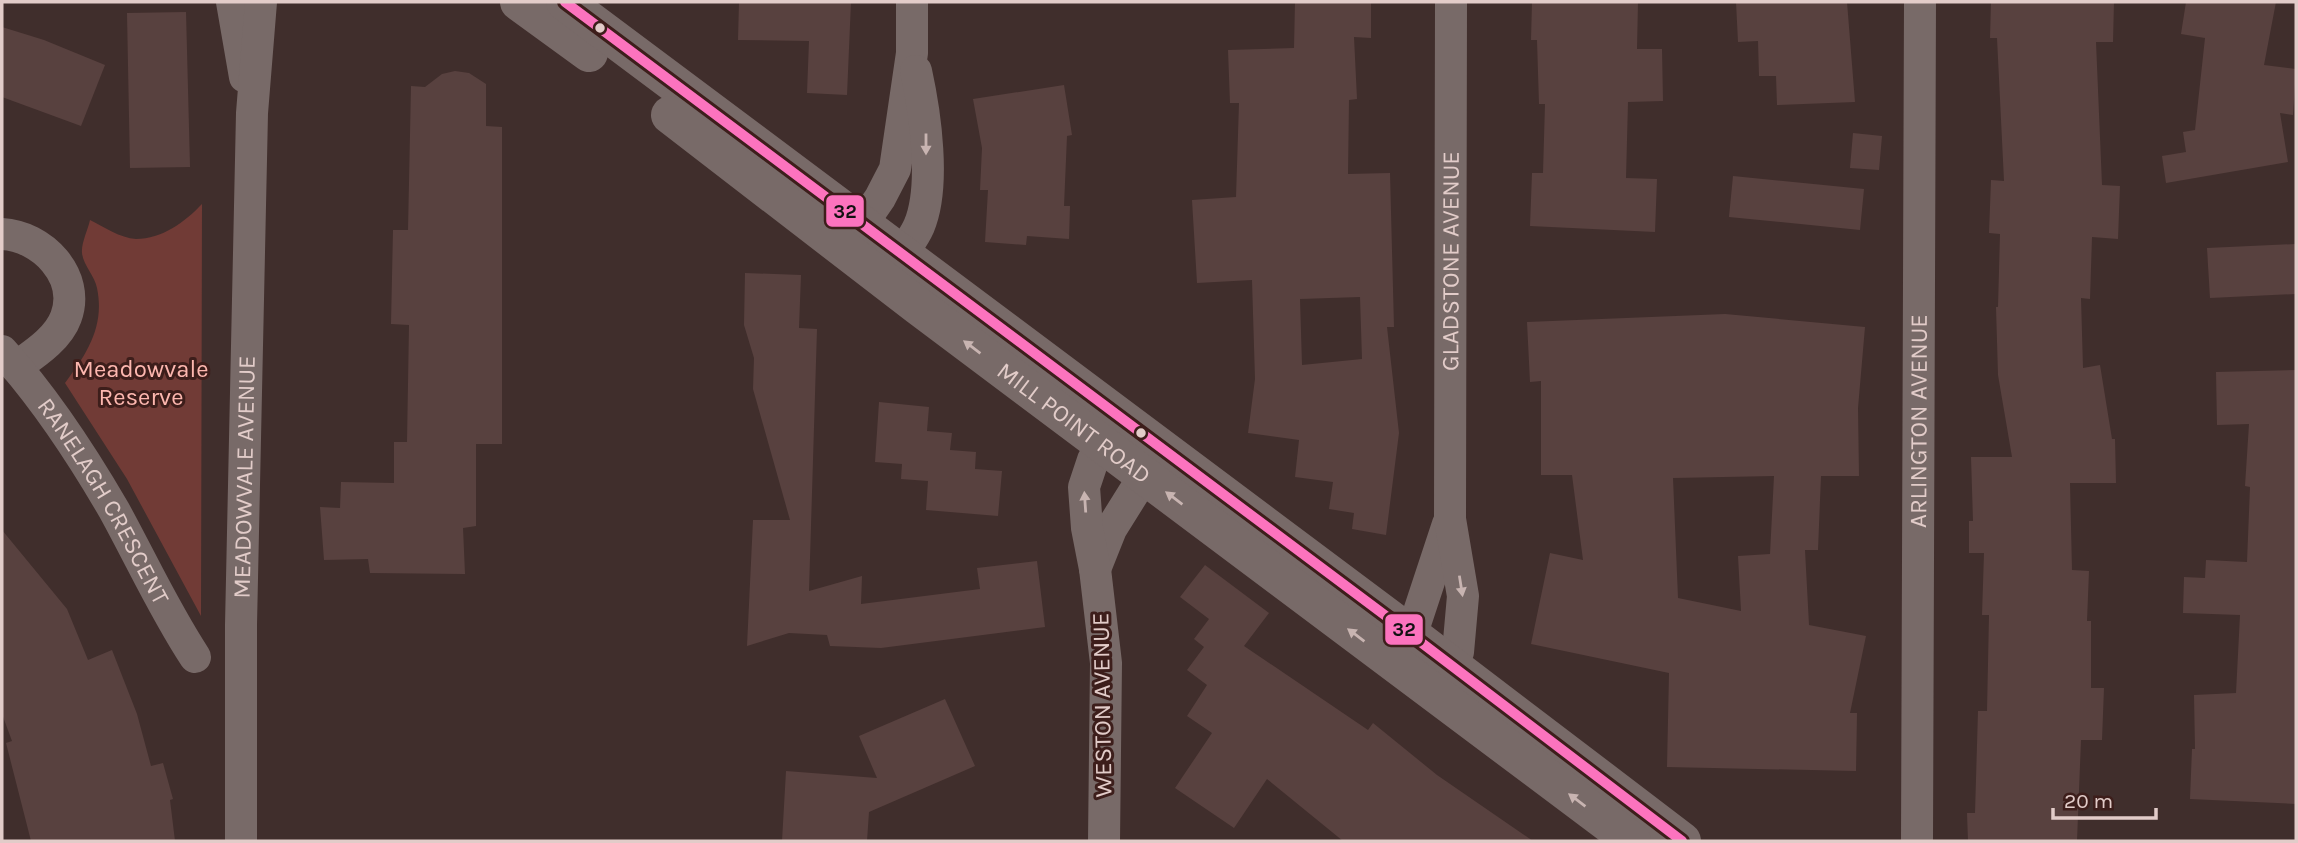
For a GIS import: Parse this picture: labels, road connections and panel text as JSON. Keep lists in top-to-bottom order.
{
  "streets": {
    "main road": ["MILL POINT ROAD"],
    "street": [
      "GLADSTONE AVENUE",
      "ARLINGTON AVENUE",
      "MEADOWVALE AVENUE",
      "RANELAGH CRESCENT",
      "WESTON AVENUE"
    ]
  },
  "crossings": [
    ["GLADSTONE AVENUE", "MILL POINT ROAD"],
    ["MILL POINT ROAD", "WESTON AVENUE"]
  ],
  "parks": ["Meadowvale Reserve"],
  "lines": ["transit line 32"],
  "scale_bar": "20 m"
}
